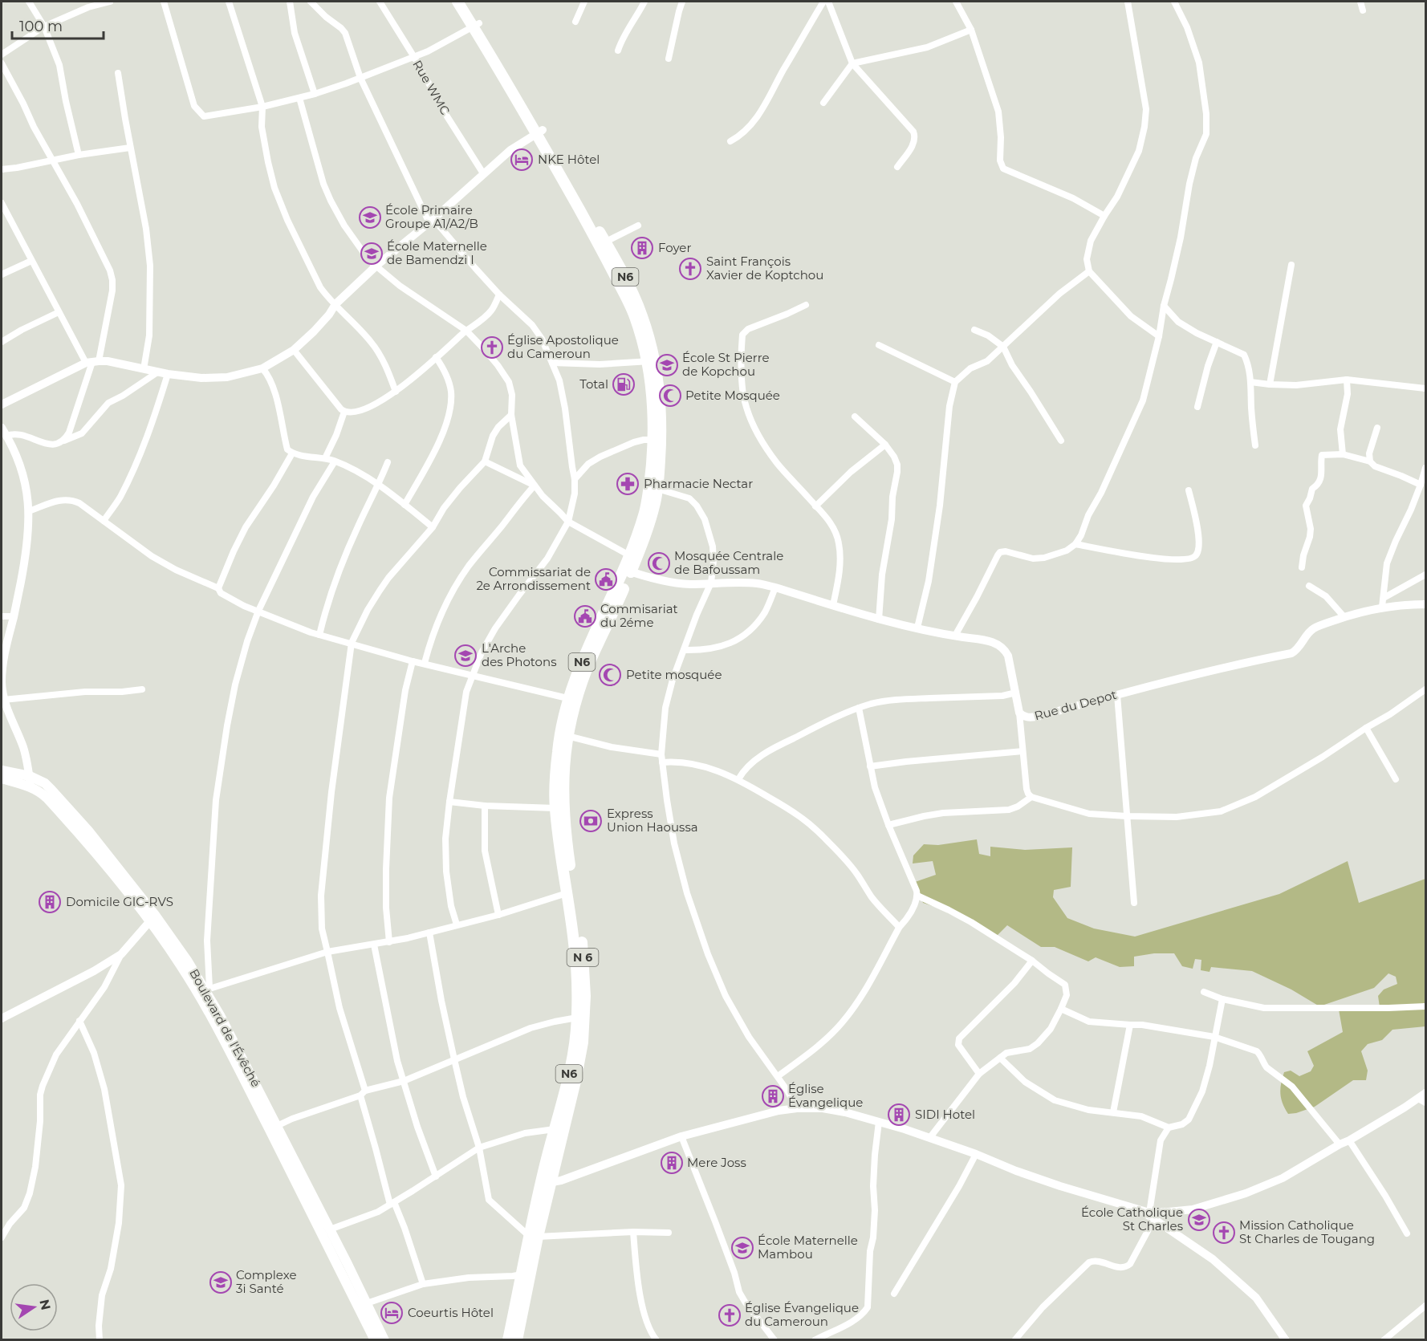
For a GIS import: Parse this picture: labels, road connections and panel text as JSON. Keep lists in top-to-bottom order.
{
  "streets": {
    "highway": ["N6", "N 6"],
    "main road": ["Boulevard de l'Évêché"],
    "street": ["Rue WMC", "Rue du Depot"]
  },
  "crossings": [
    ["N6", "Rue du Depot"],
    ["N6", "N 6"]
  ],
  "places": {
    "hotel": ["NKE Hôtel", "Coeurtis Hôtel"],
    "school or university": [
      "École Primaire Groupe A1/A2/B",
      "École Maternelle de Bamendzi I",
      "École St Pierre de Kopchou",
      "L'Arche des Photons",
      "École Catholique St Charles",
      "École Maternelle Mambou",
      "Complexe 3i Santé"
    ],
    "building": [
      "Foyer",
      "Domicile GIC-RVS",
      "Église Évangelique",
      "SIDI Hotel",
      "Mere Joss"
    ],
    "church": [
      "Saint François Xavier de Koptchou",
      "Église Apostolique du Cameroun",
      "Mission Catholique St Charles de Tougang",
      "Église Évangelique du Cameroun"
    ],
    "fuel station": ["Total"],
    "mosque": ["Petite Mosquée", "Mosquée Centrale de Bafoussam", "Petite mosquée"],
    "pharmacy": ["Pharmacie Nectar"],
    "public building": ["Commissariat de 2e Arrondissement", "Commisariat du 2éme"],
    "bank": ["Express Union Haoussa"]
  },
  "scale_bar": "100 m",
  "north": "right"
}
